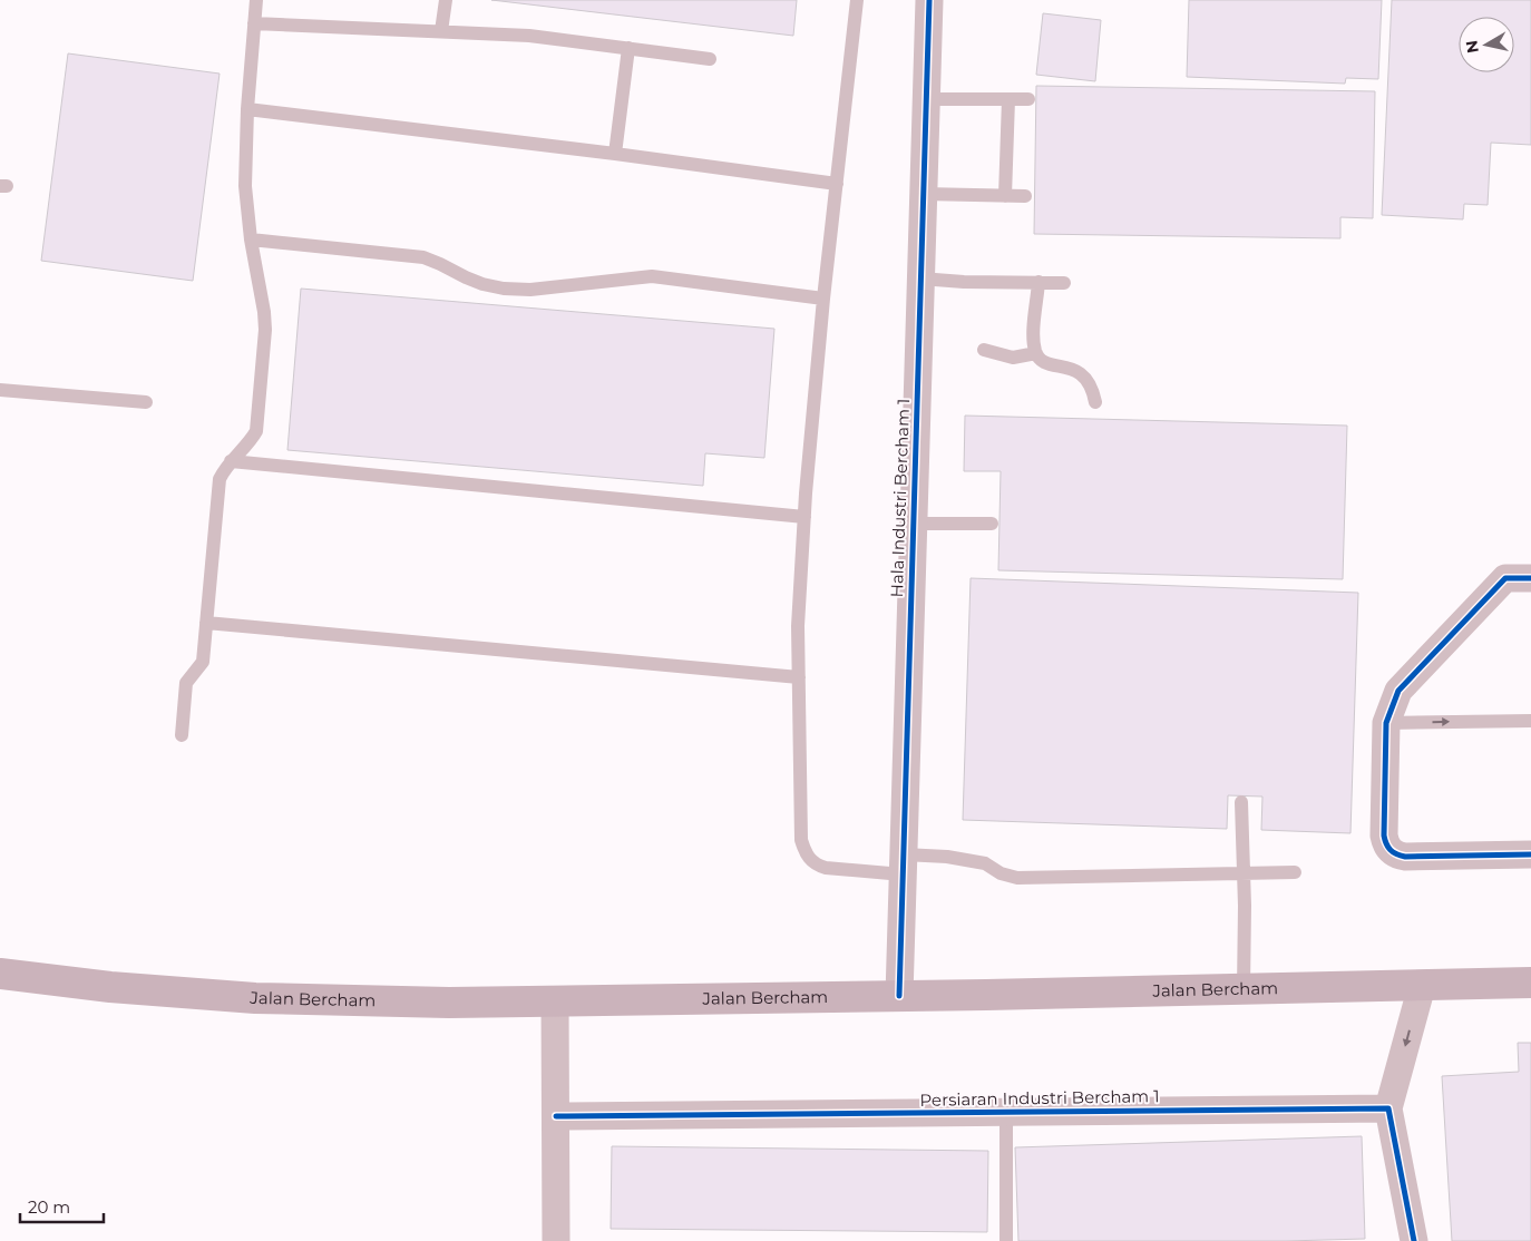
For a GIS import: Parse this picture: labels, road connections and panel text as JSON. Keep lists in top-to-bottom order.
{
  "streets": {
    "main road": ["Jalan Bercham"],
    "street": ["Hala Industri Bercham 1", "Persiaran Industri Bercham 1"]
  },
  "crossings": [
    ["Hala Industri Bercham 1", "Jalan Bercham"]
  ],
  "scale_bar": "20 m",
  "north": "left"
}
